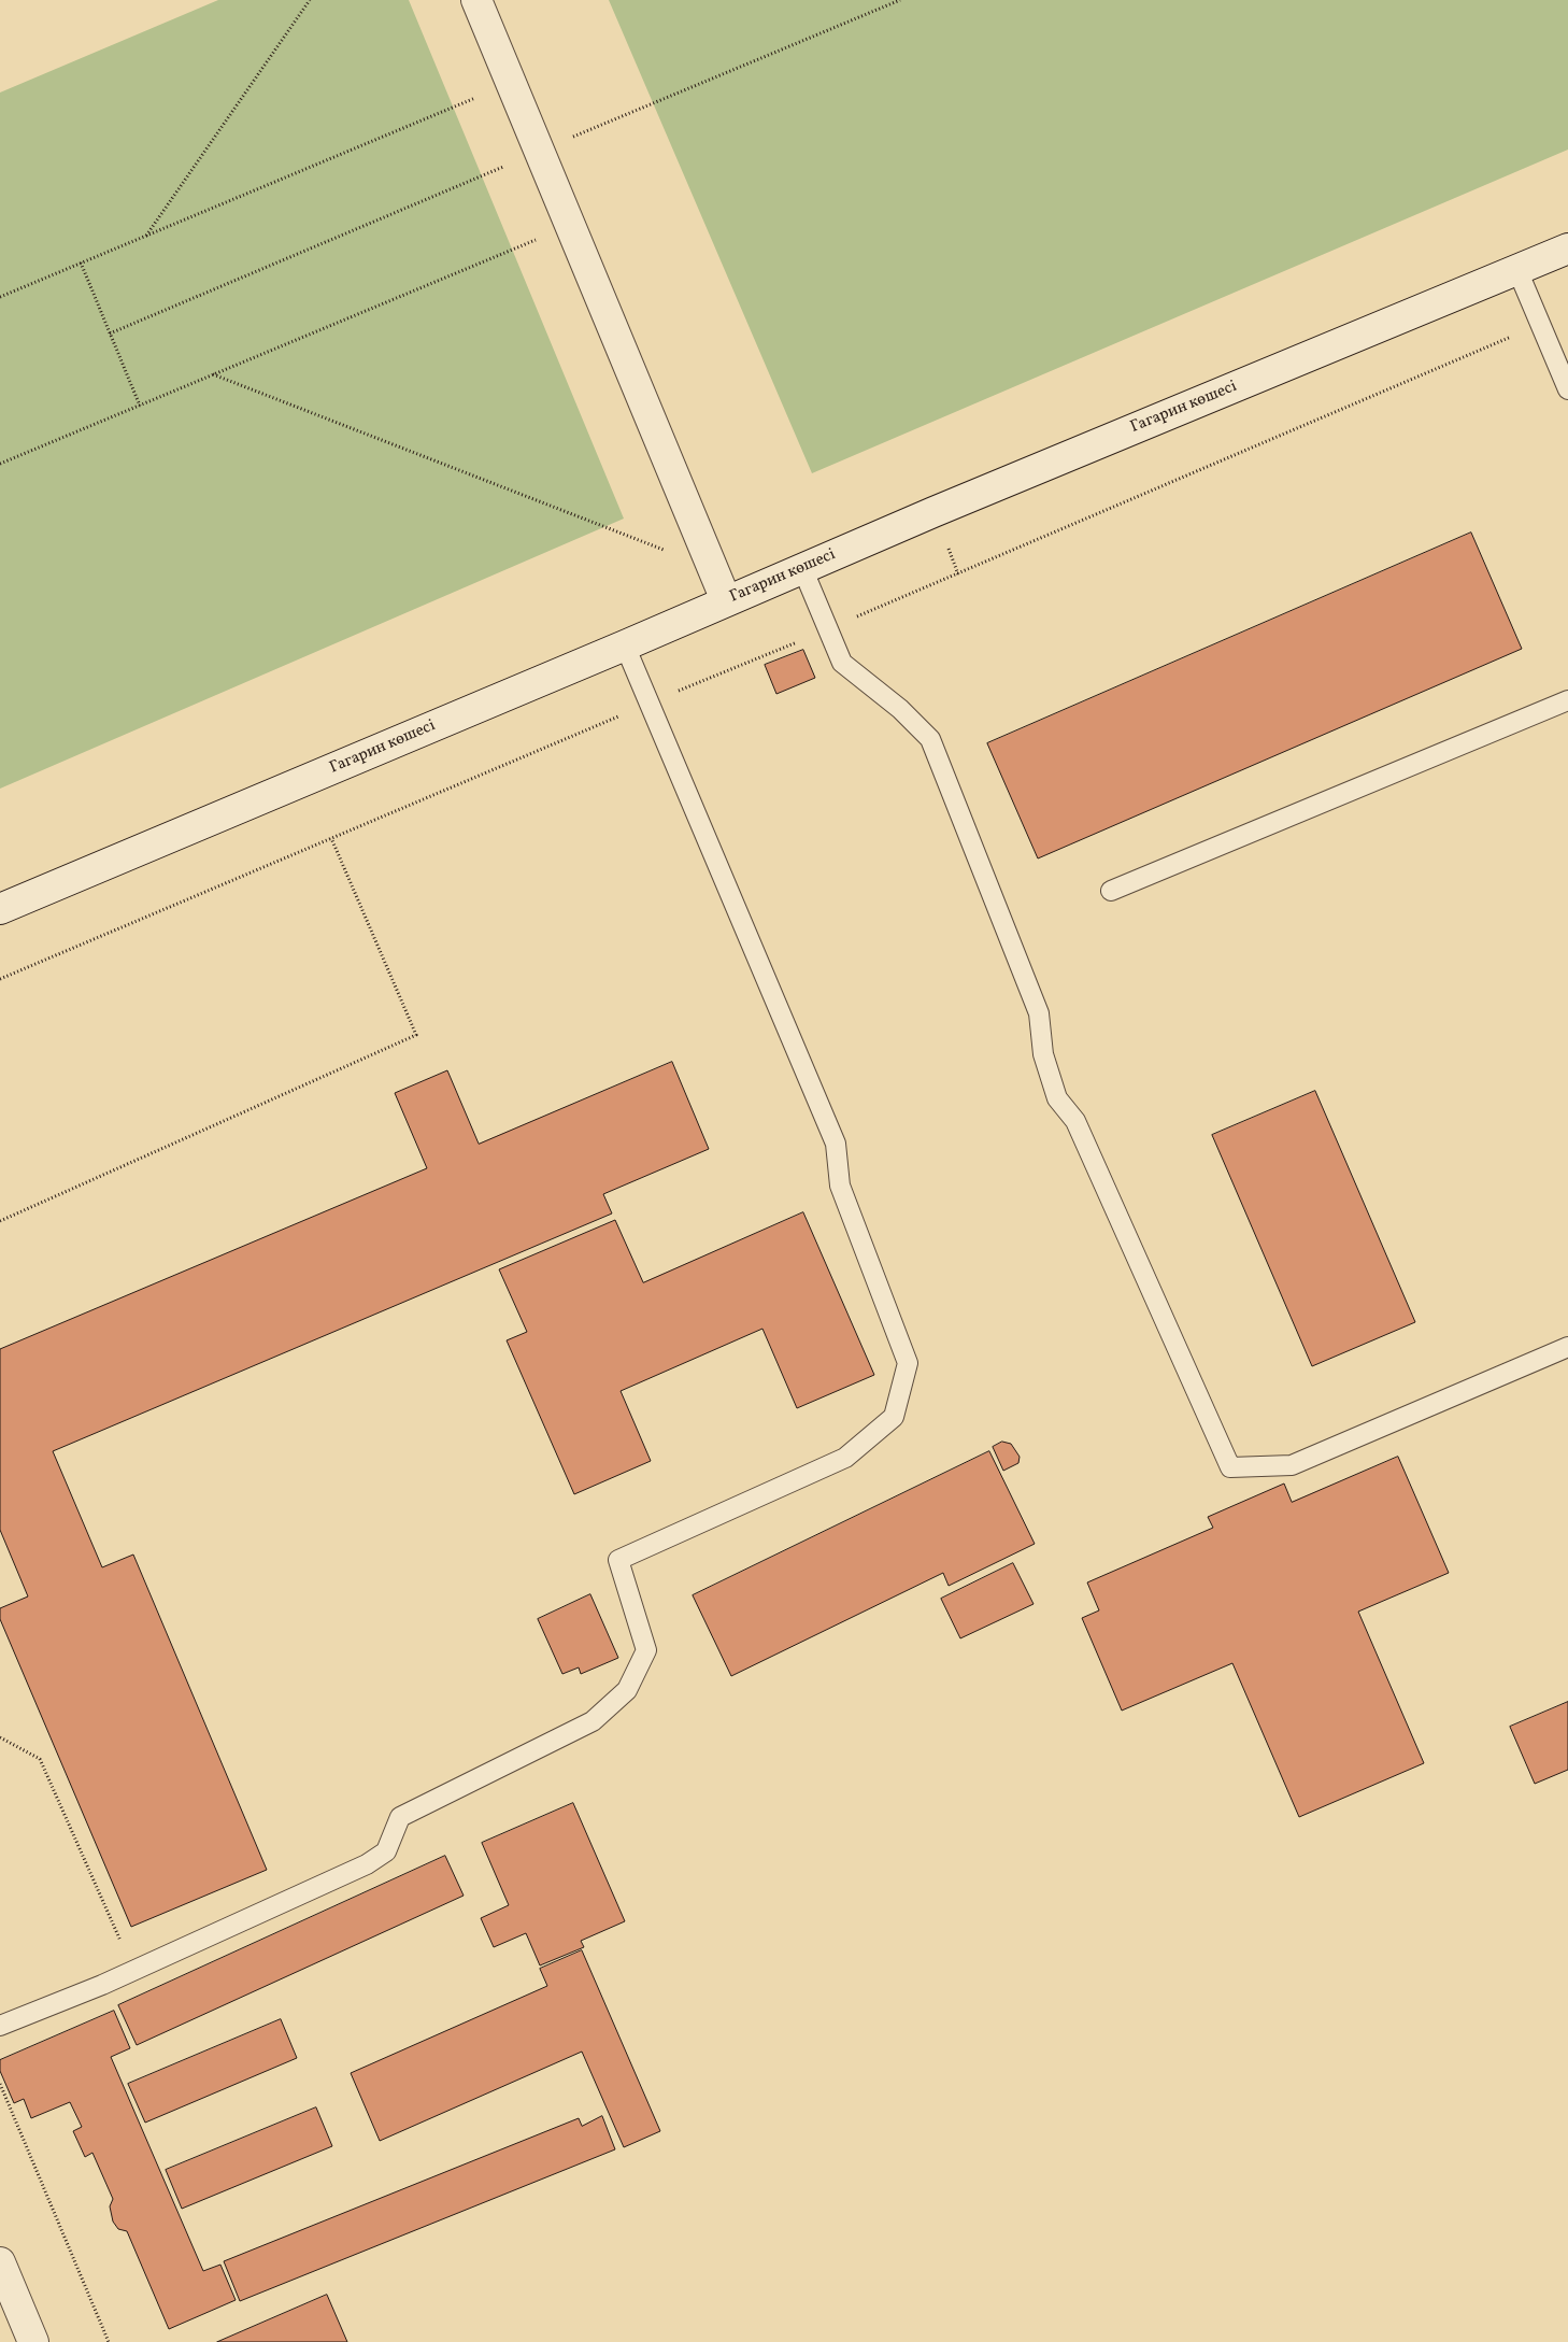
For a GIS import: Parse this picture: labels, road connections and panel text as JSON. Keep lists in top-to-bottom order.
{
  "streets": {
    "main road": ["Гагарин көшесі"]
  }
}
